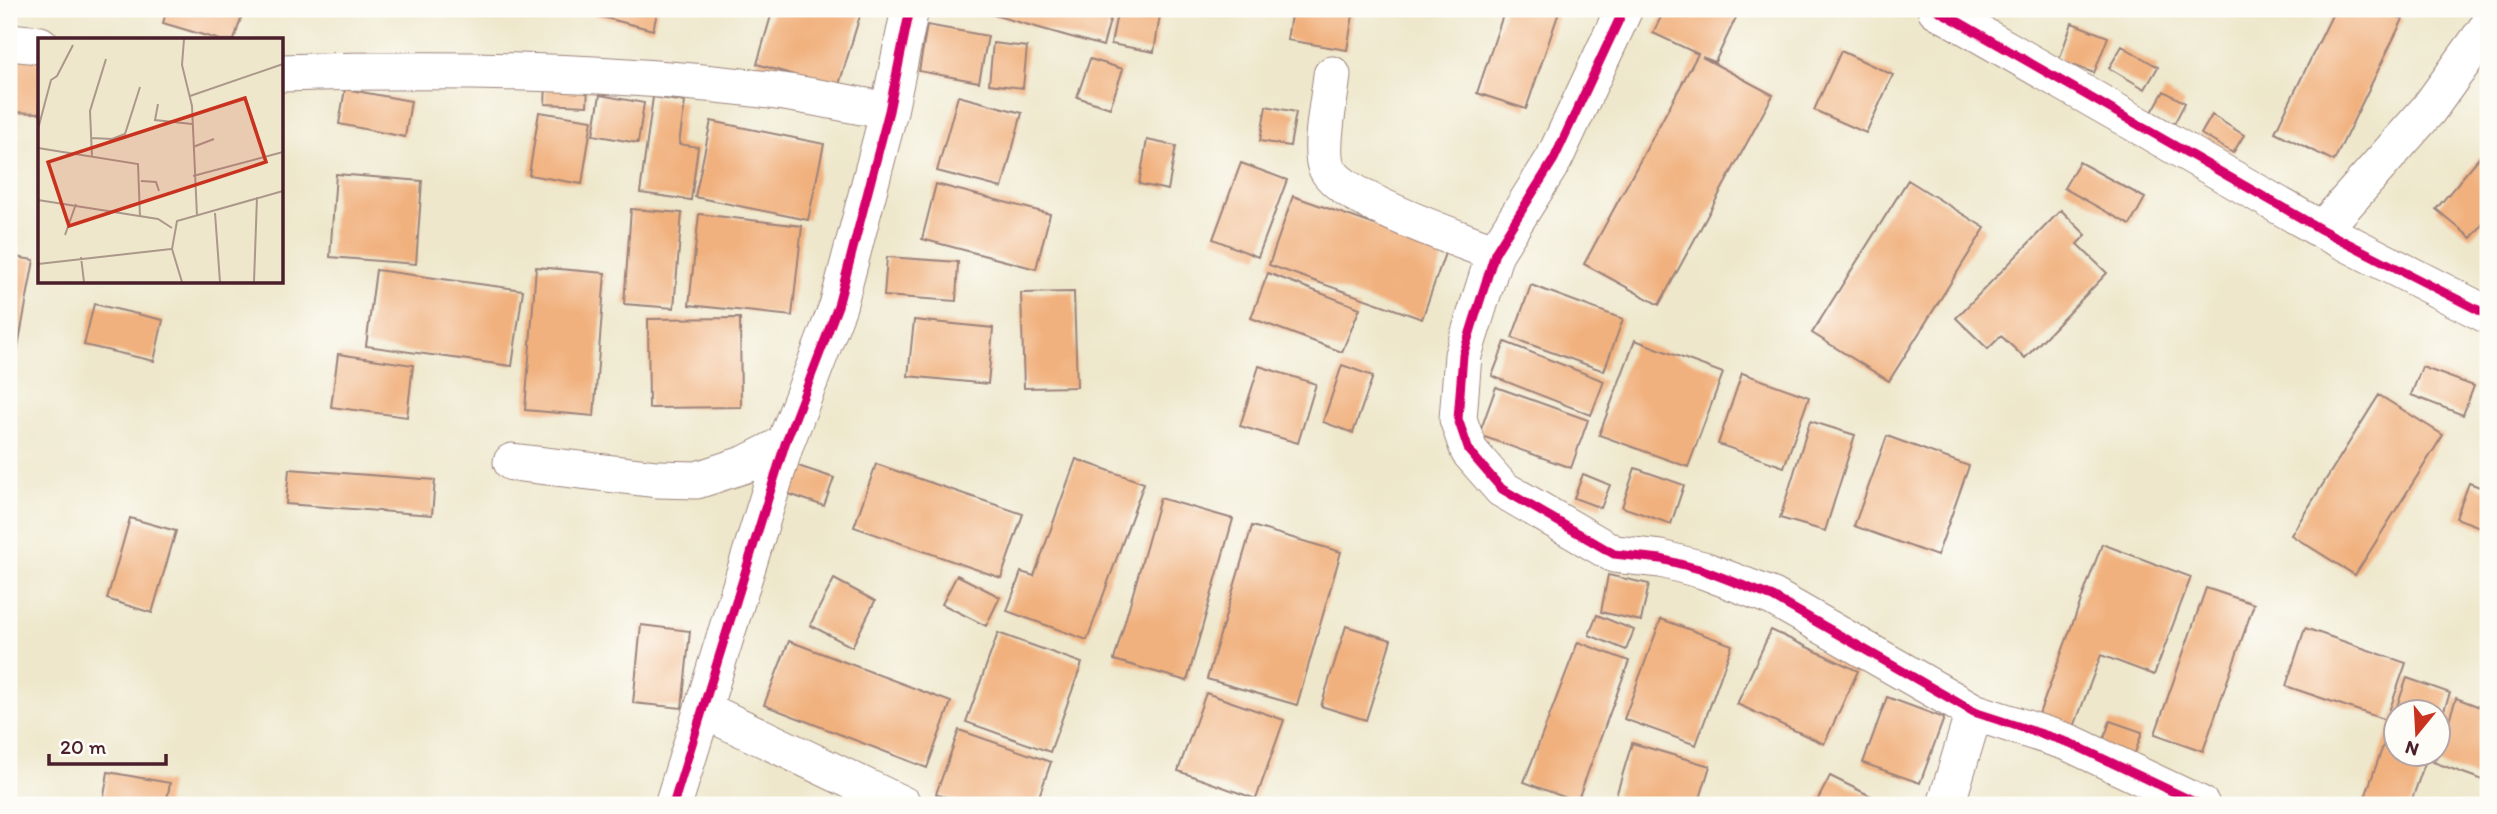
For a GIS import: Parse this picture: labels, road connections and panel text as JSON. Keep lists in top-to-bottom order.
{
  "scale_bar": "20 m",
  "north": "bottom"
}
